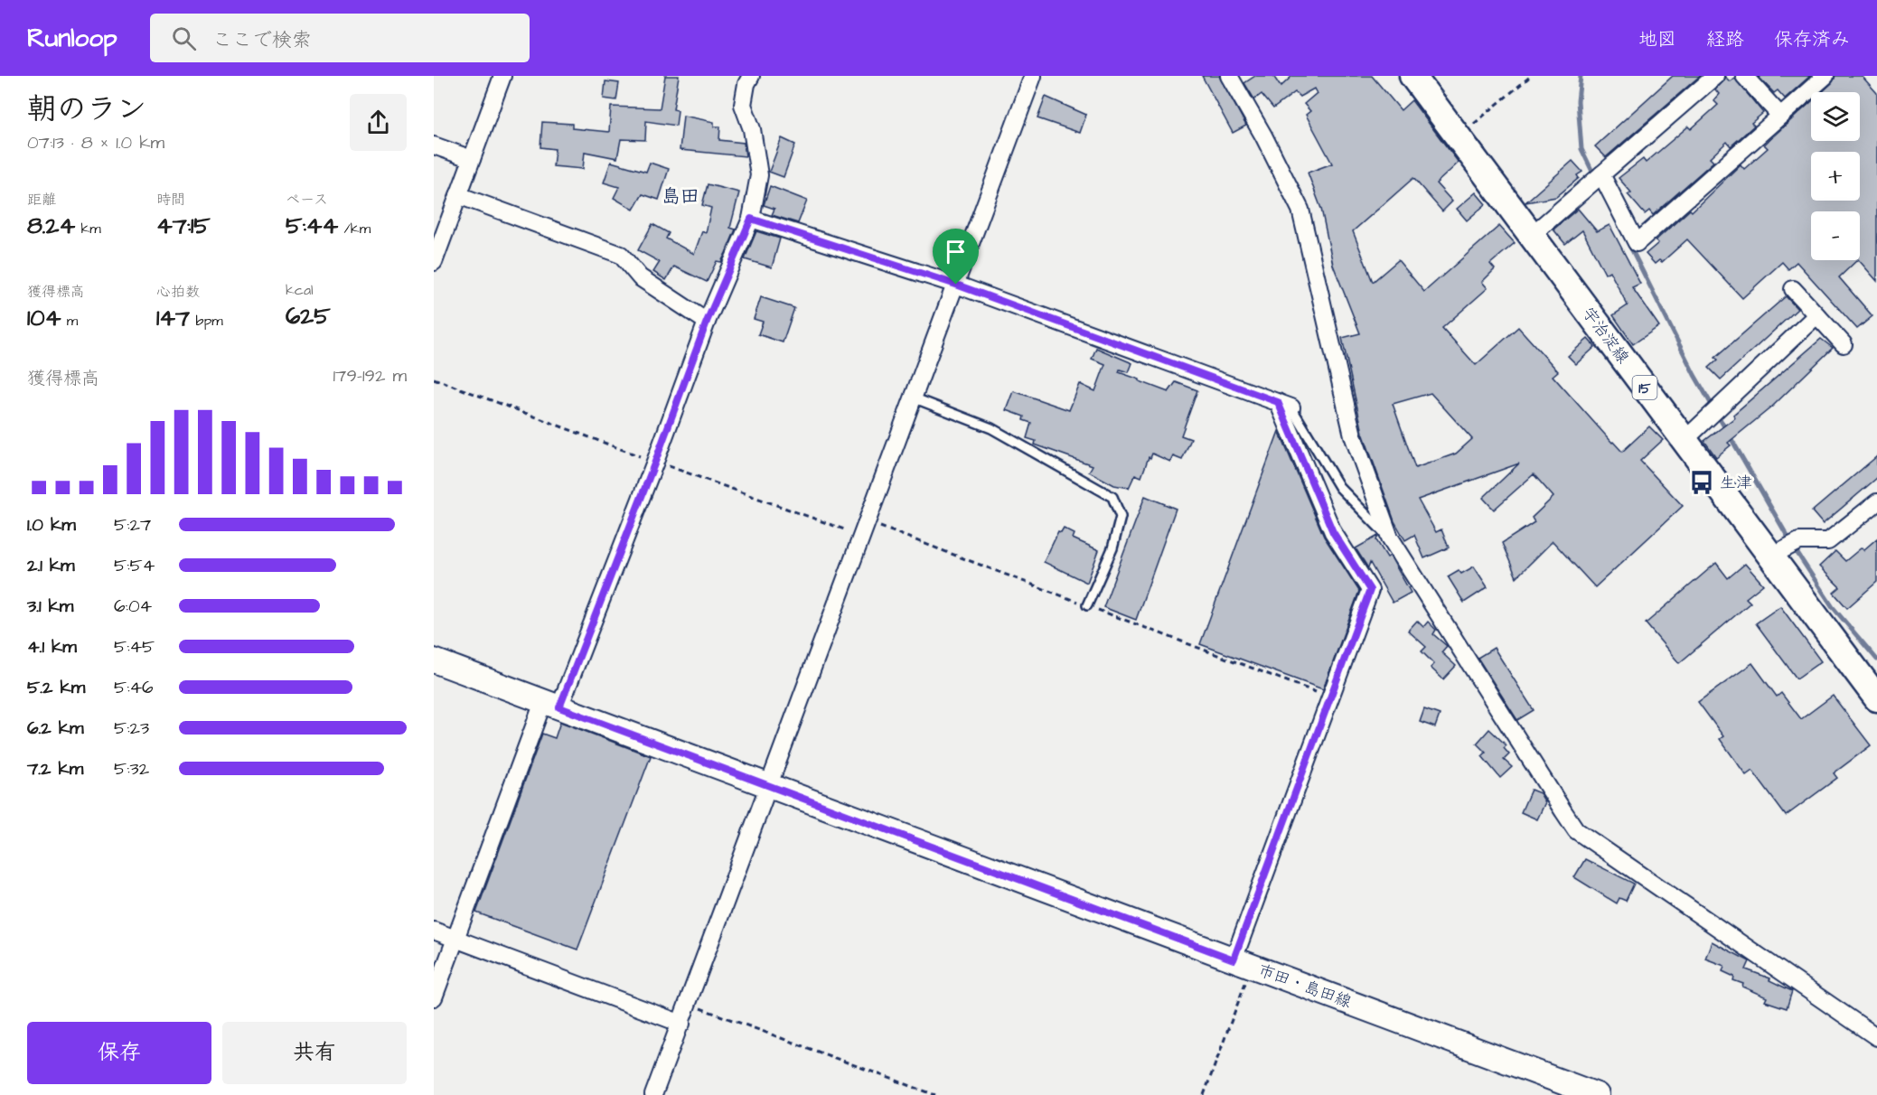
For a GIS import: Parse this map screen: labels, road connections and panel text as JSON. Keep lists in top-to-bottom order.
{
  "streets": {
    "main road": ["宇治淀線", "15"],
    "street": ["市田・島田線"]
  },
  "districts": ["島田"],
  "places": {
    "bus stop": ["生津"]
  },
  "page": {
    "header": "Runloop",
    "search": "ここで検索",
    "nav": ["地図", "経路", "保存済み"],
    "heading": ["朝のラン", "07:13 · 8 × 1.0 km"],
    "map_buttons": ["+", "−"],
    "stats": [
      ["距離", "8.24 km"],
      ["時間", "47:15"],
      ["ペース", "5:44 /km"],
      ["獲得標高", "104 m"],
      ["心拍数", "147 bpm"],
      ["kcal", "625"]
    ],
    "chart": ["獲得標高", "179–192 m"],
    "list": [
      {
        "name": "1.0 km",
        "note": "5:27"
      },
      {
        "name": "2.1 km",
        "note": "5:54"
      },
      {
        "name": "3.1 km",
        "note": "6:04"
      },
      {
        "name": "4.1 km",
        "note": "5:45"
      },
      {
        "name": "5.2 km",
        "note": "5:46"
      },
      {
        "name": "6.2 km",
        "note": "5:23"
      },
      {
        "name": "7.2 km",
        "note": "5:32"
      }
    ],
    "buttons": ["保存", "共有"]
  }
}
